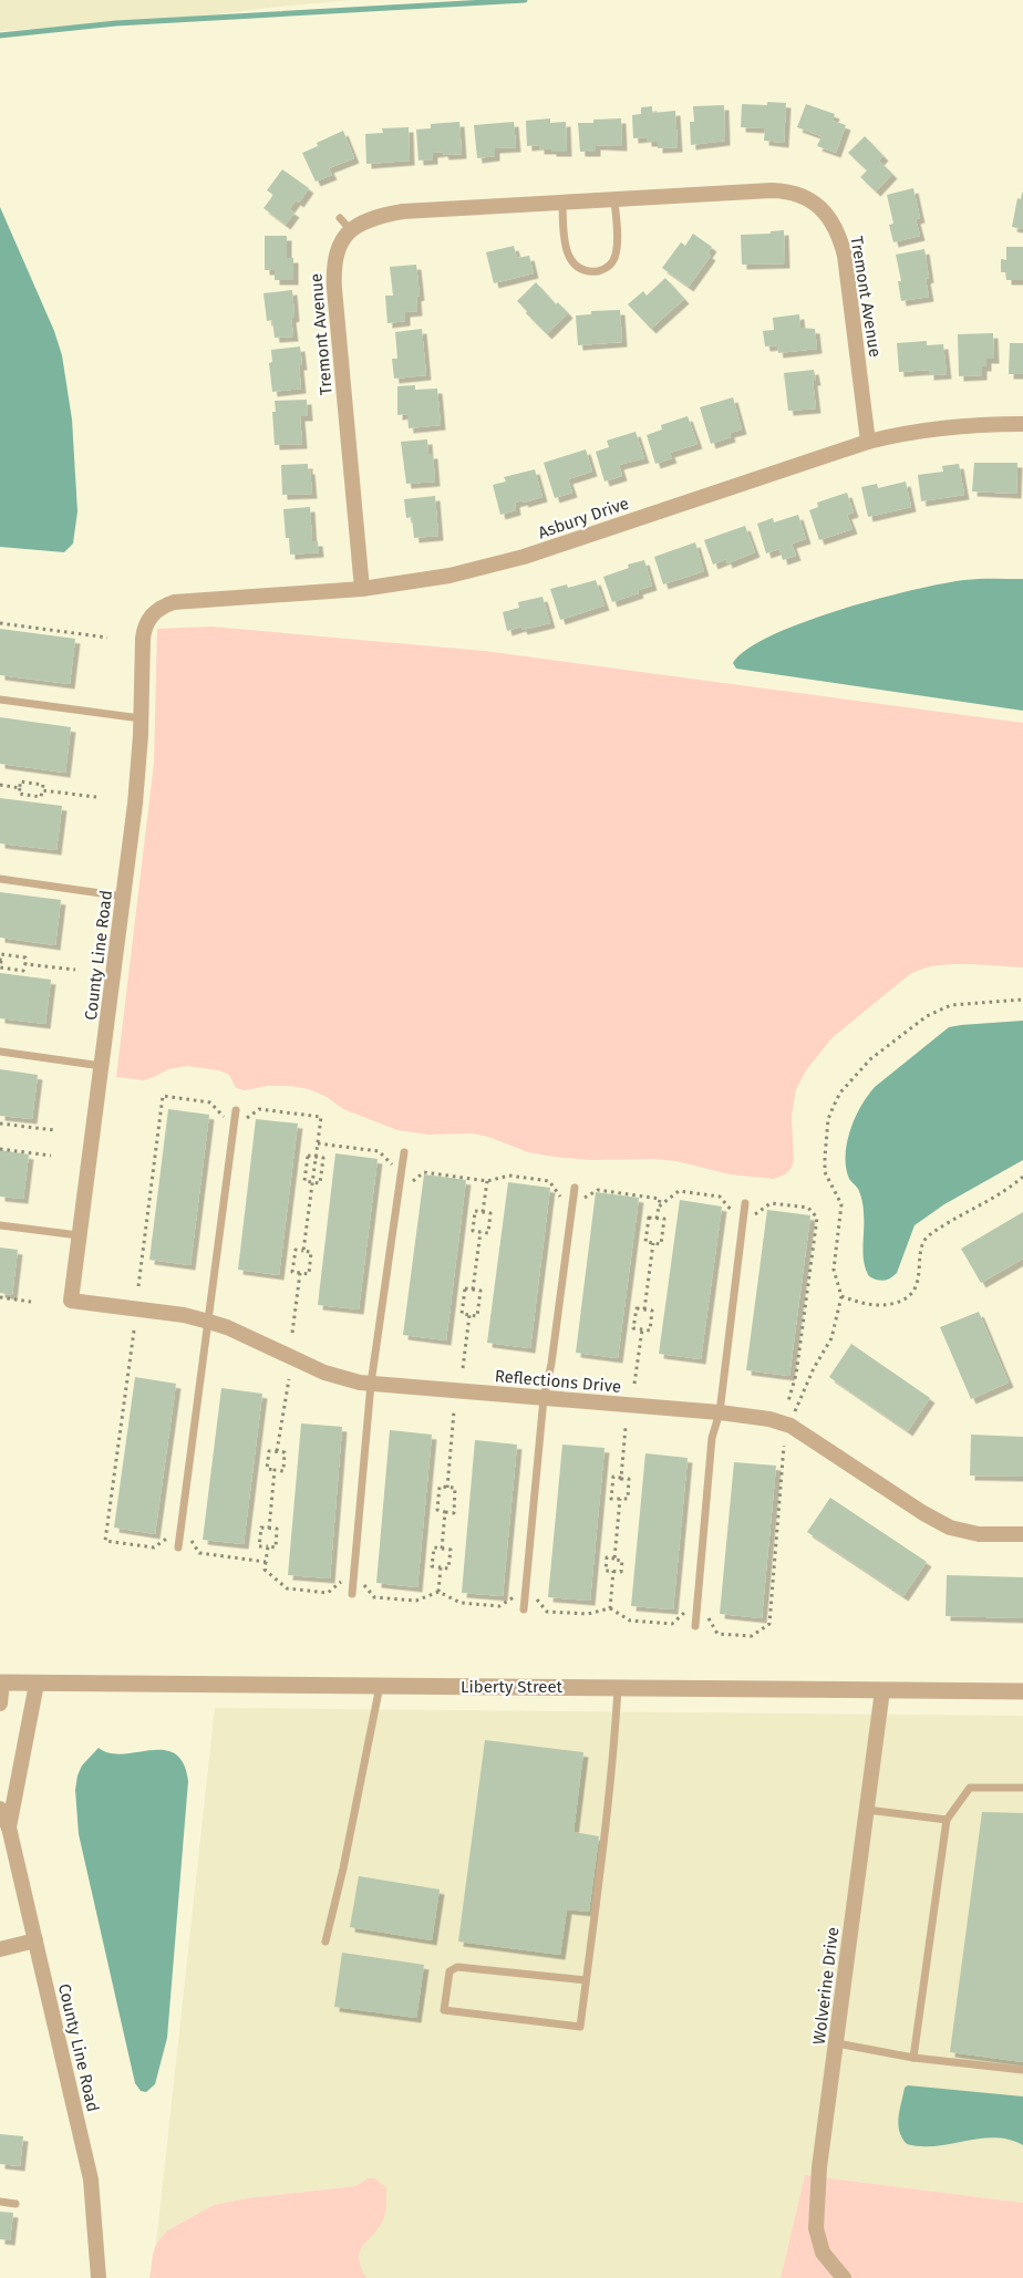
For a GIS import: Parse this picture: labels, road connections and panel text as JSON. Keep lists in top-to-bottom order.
{
  "streets": {
    "street": [
      "Tremont Avenue",
      "Asbury Drive",
      "County Line Road",
      "Reflections Drive",
      "Liberty Street",
      "Wolverine Drive"
    ]
  },
  "crossings": [
    ["Tremont Avenue", "Asbury Drive"],
    ["Asbury Drive", "County Line Road"],
    ["County Line Road", "Reflections Drive"],
    ["County Line Road", "Liberty Street"],
    ["Liberty Street", "Wolverine Drive"]
  ]
}
